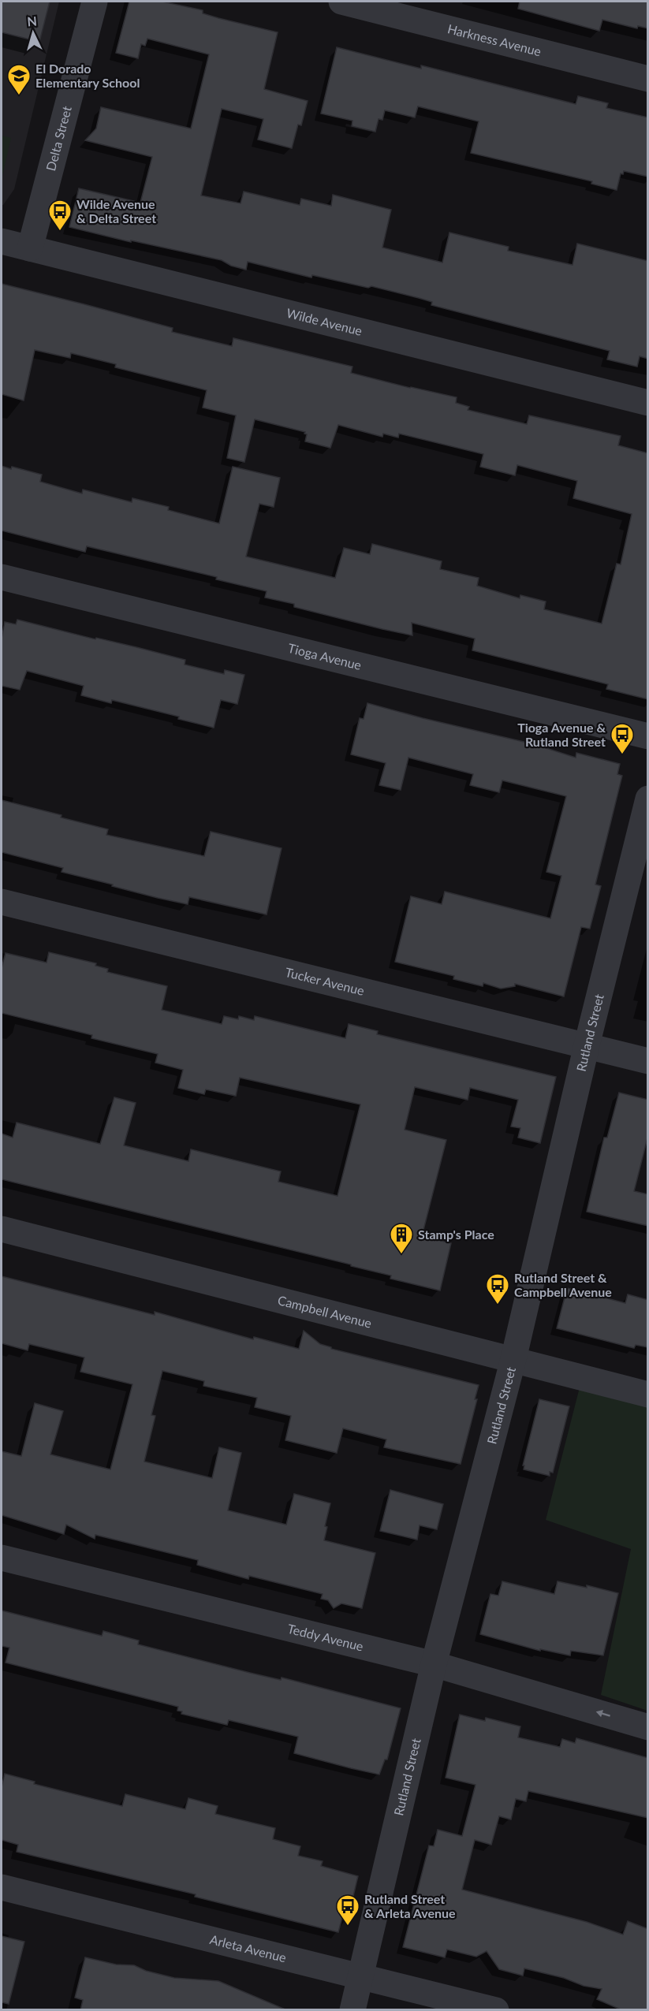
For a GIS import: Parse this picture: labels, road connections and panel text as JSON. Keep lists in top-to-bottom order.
{
  "streets": {
    "street": [
      "Harkness Avenue",
      "Delta Street",
      "Wilde Avenue",
      "Tioga Avenue",
      "Tucker Avenue",
      "Rutland Street",
      "Campbell Avenue",
      "Teddy Avenue",
      "Arleta Avenue"
    ]
  },
  "crossings": [
    ["Delta Street", "Wilde Avenue"],
    ["Tucker Avenue", "Rutland Street"],
    ["Rutland Street", "Campbell Avenue"],
    ["Rutland Street", "Teddy Avenue"],
    ["Rutland Street", "Arleta Avenue"]
  ],
  "places": {
    "school or university": ["El Dorado Elementary School"],
    "bus stop": [
      "Wilde Avenue & Delta Street",
      "Tioga Avenue & Rutland Street",
      "Rutland Street & Campbell Avenue",
      "Rutland Street & Arleta Avenue"
    ],
    "building": ["Stamp's Place"]
  },
  "north": "top"
}
